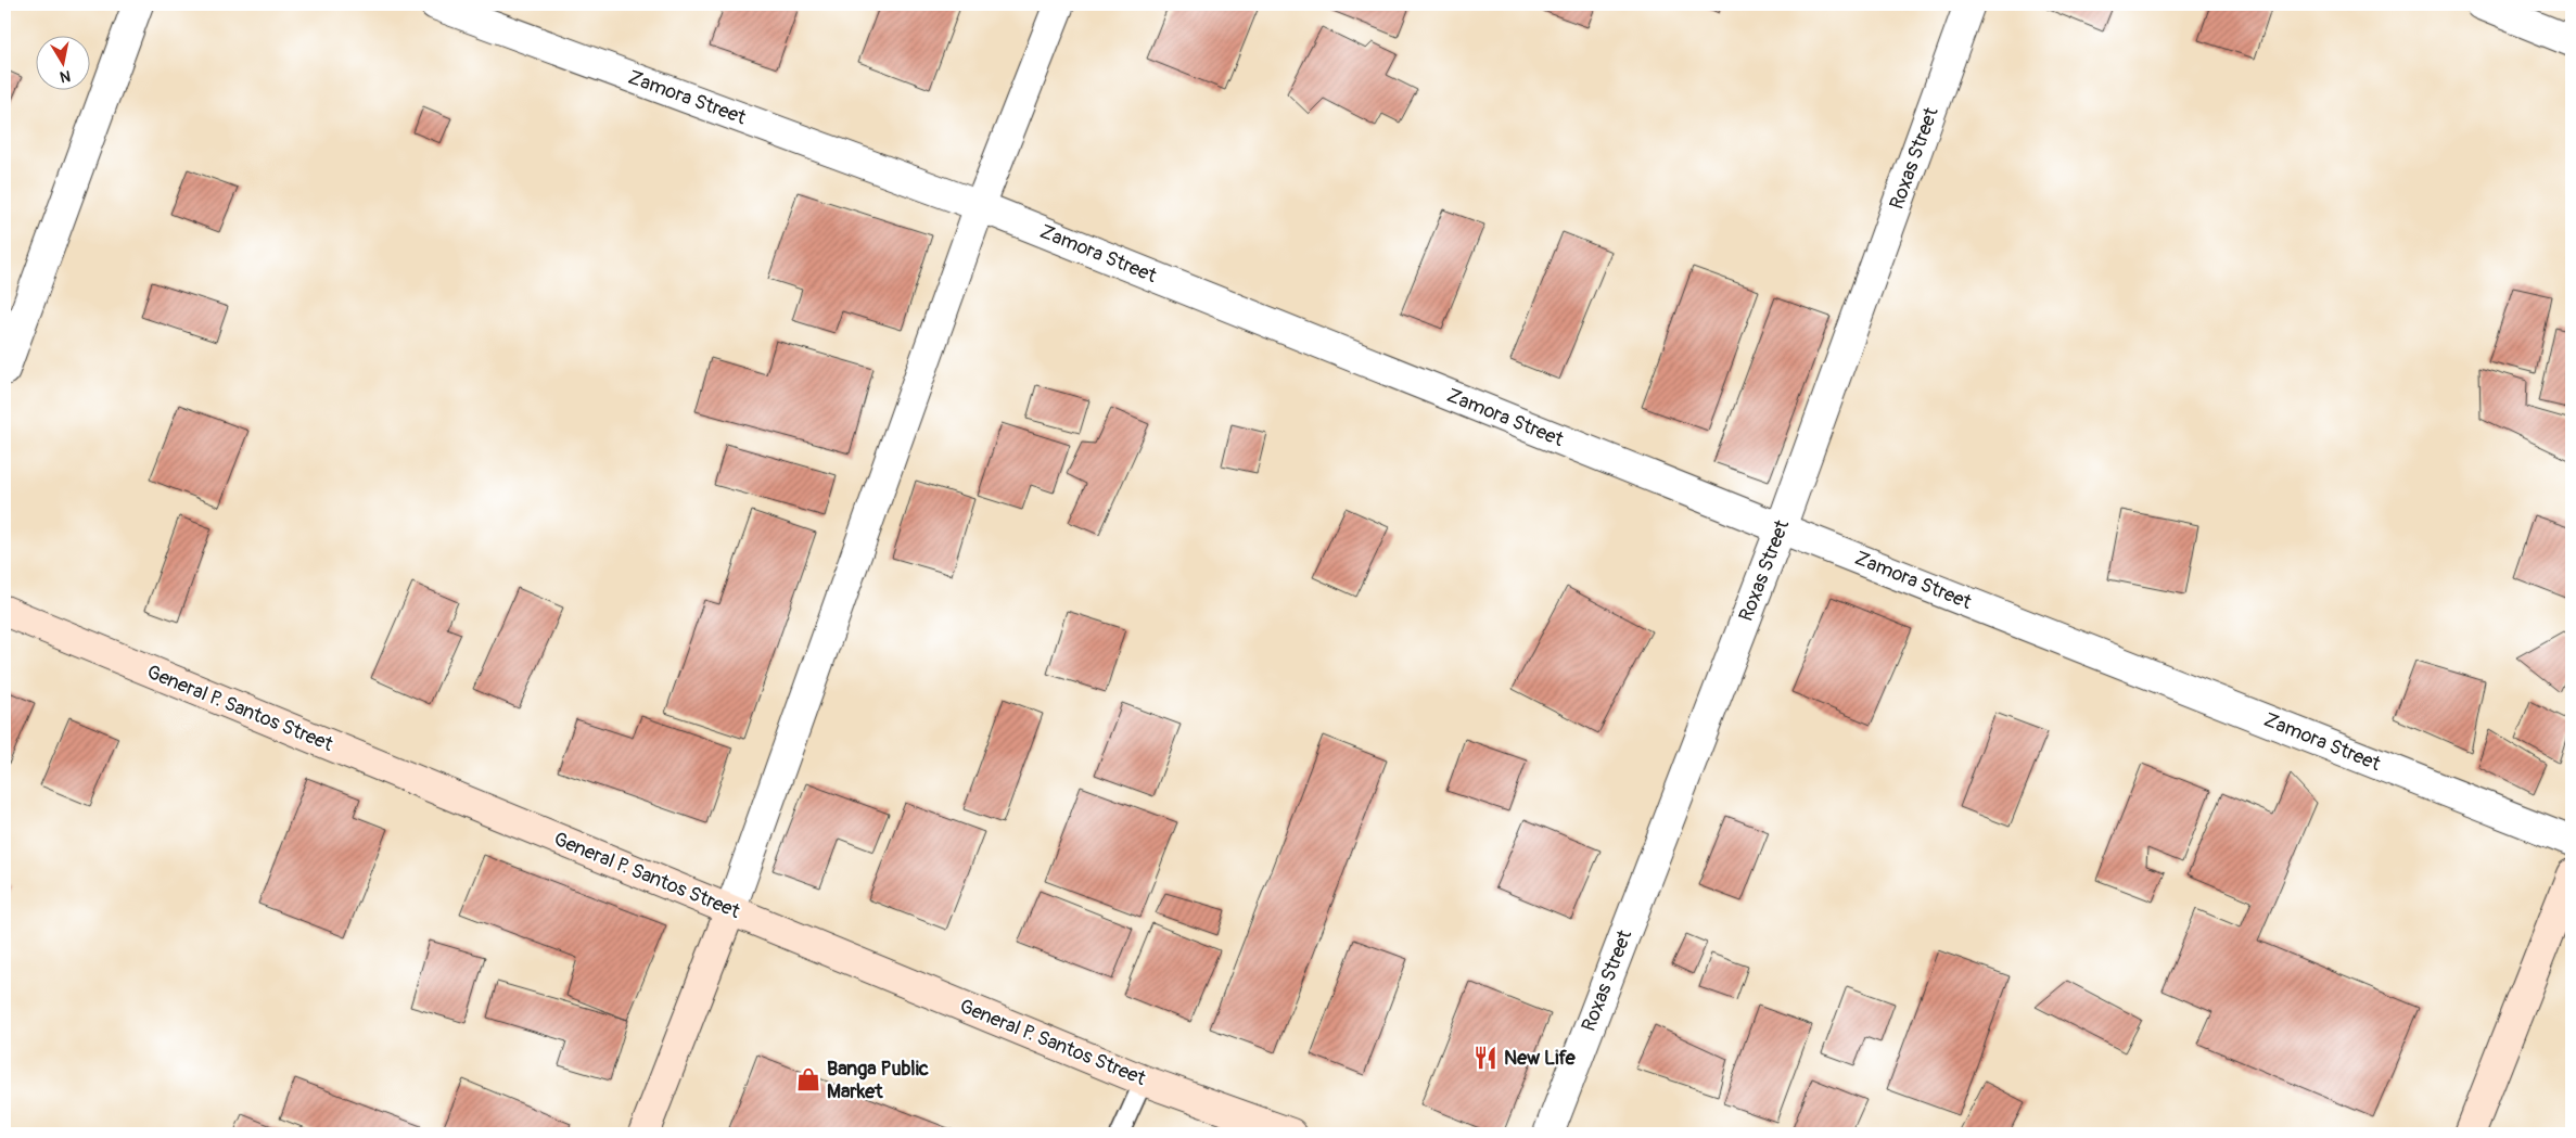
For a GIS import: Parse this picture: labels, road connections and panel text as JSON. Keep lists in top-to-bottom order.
{
  "streets": {
    "main road": ["General P. Santos Street"],
    "street": ["Zamora Street", "Roxas Street"]
  },
  "crossings": [
    ["Zamora Street", "Roxas Street"]
  ],
  "places": {
    "restaurant": ["New Life"],
    "shop": ["Banga Public Market"]
  },
  "north": "bottom"
}
